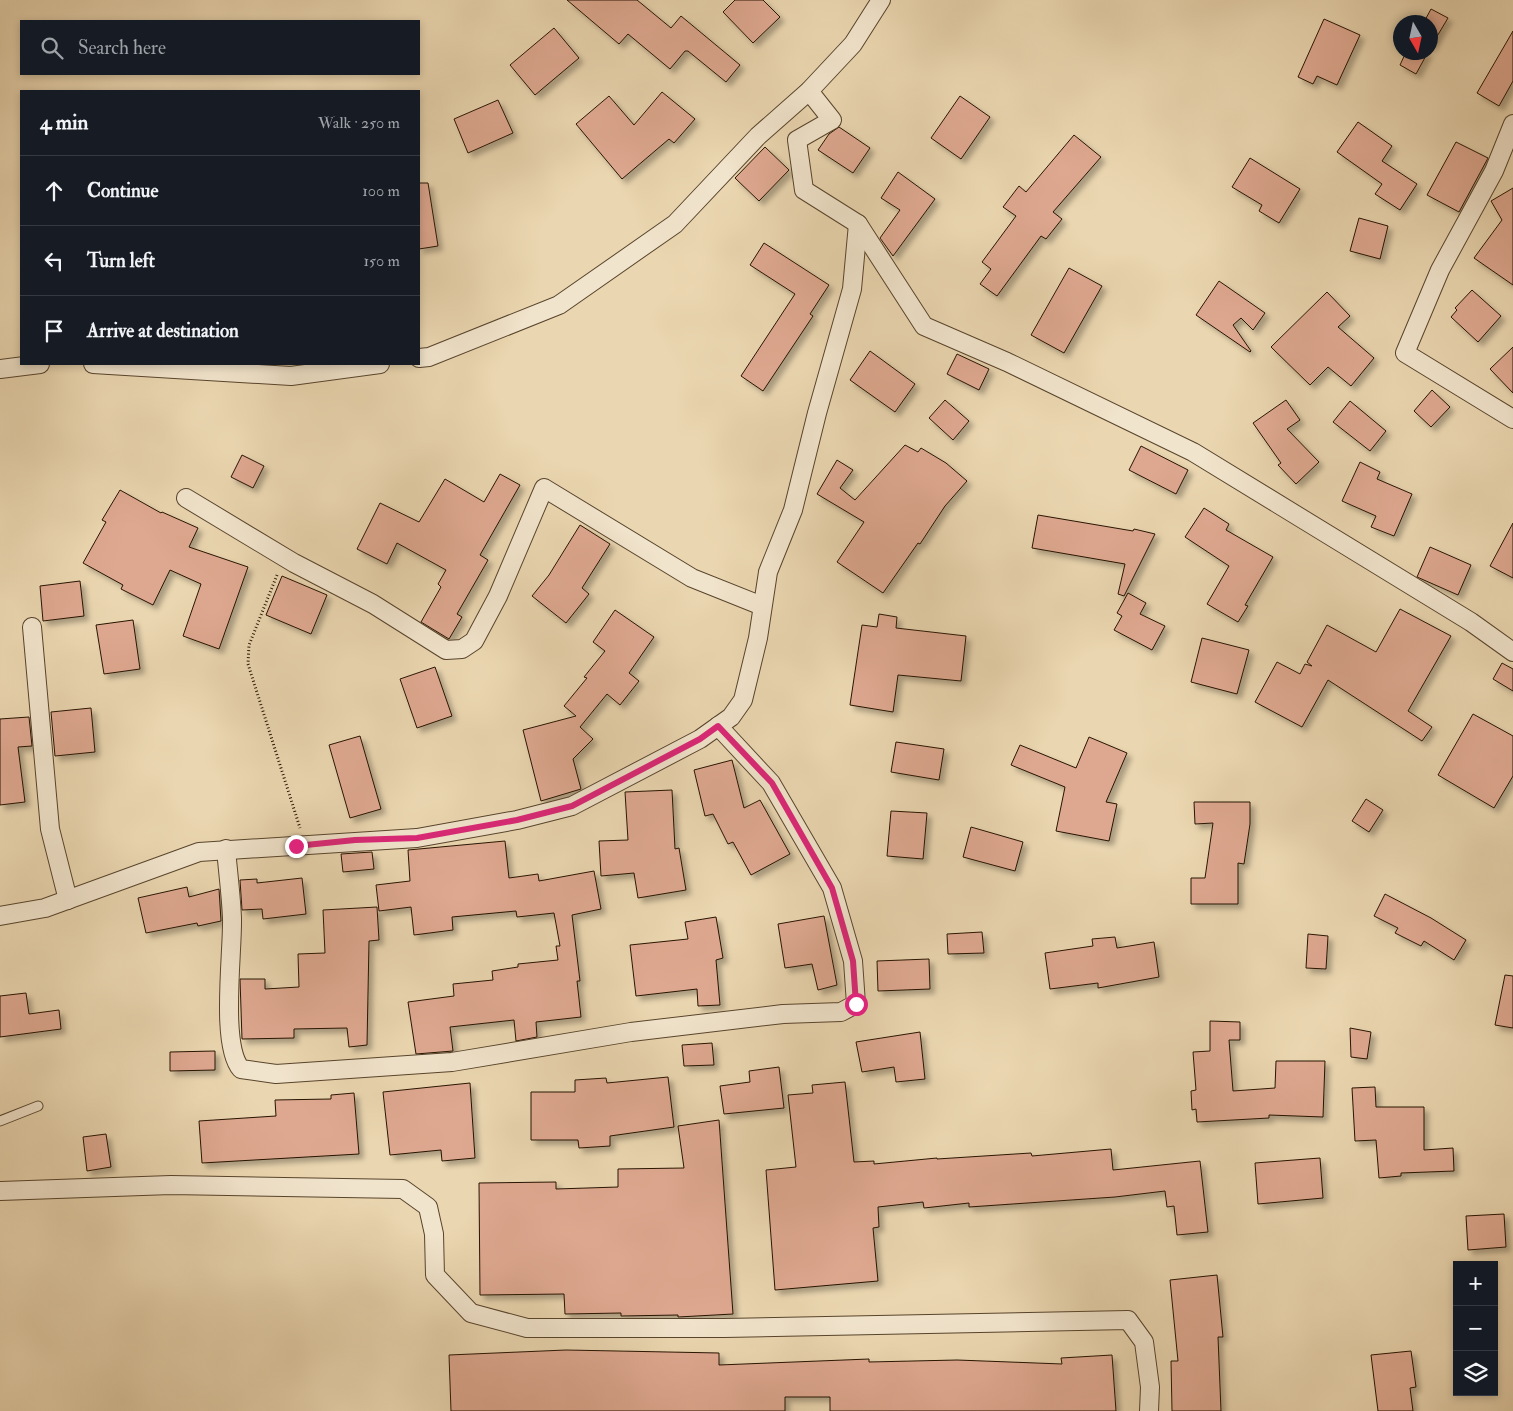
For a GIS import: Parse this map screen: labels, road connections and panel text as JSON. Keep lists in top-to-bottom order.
{
  "north": "bottom",
  "page": {
    "search": "Search here",
    "heading": ["4 min", "Walk · 250 m"],
    "list": [
      ["Continue", "100 m"],
      ["Turn left", "150 m"],
      "Arrive at destination"
    ],
    "map_buttons": ["+", "−"]
  }
}
